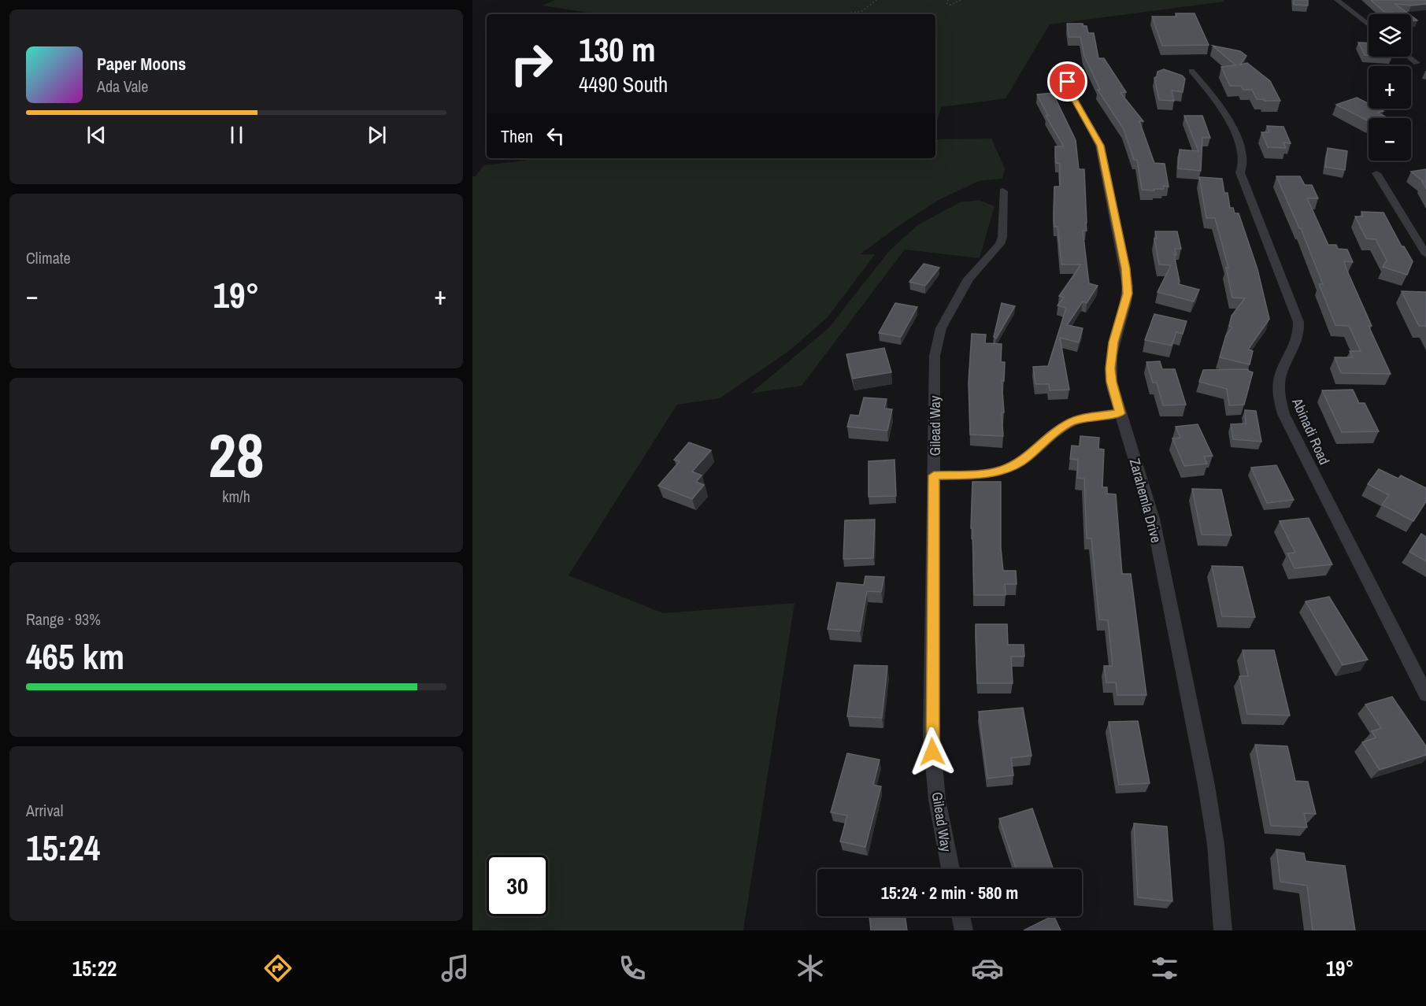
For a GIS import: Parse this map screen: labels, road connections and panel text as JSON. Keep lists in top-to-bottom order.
{
  "streets": {
    "street": ["Gilead Way", "Abinadi Road", "Zarahemla Drive"]
  },
  "page": {
    "map_buttons": ["+", "−"],
    "turn": ["130 m", "4490 South"],
    "song": ["Paper Moons", "Ada Vale"],
    "then": "Then",
    "tile": [
      "Climate",
      ["28", "km/h"],
      ["Range · 93%", "465 km"],
      ["Arrival", "15:24"]
    ],
    "heat": ["−", "19°", "+"],
    "limit": "30",
    "trip": "15:24 · 2 min · 580 m",
    "tabs": ["15:22", "19°"]
  }
}
